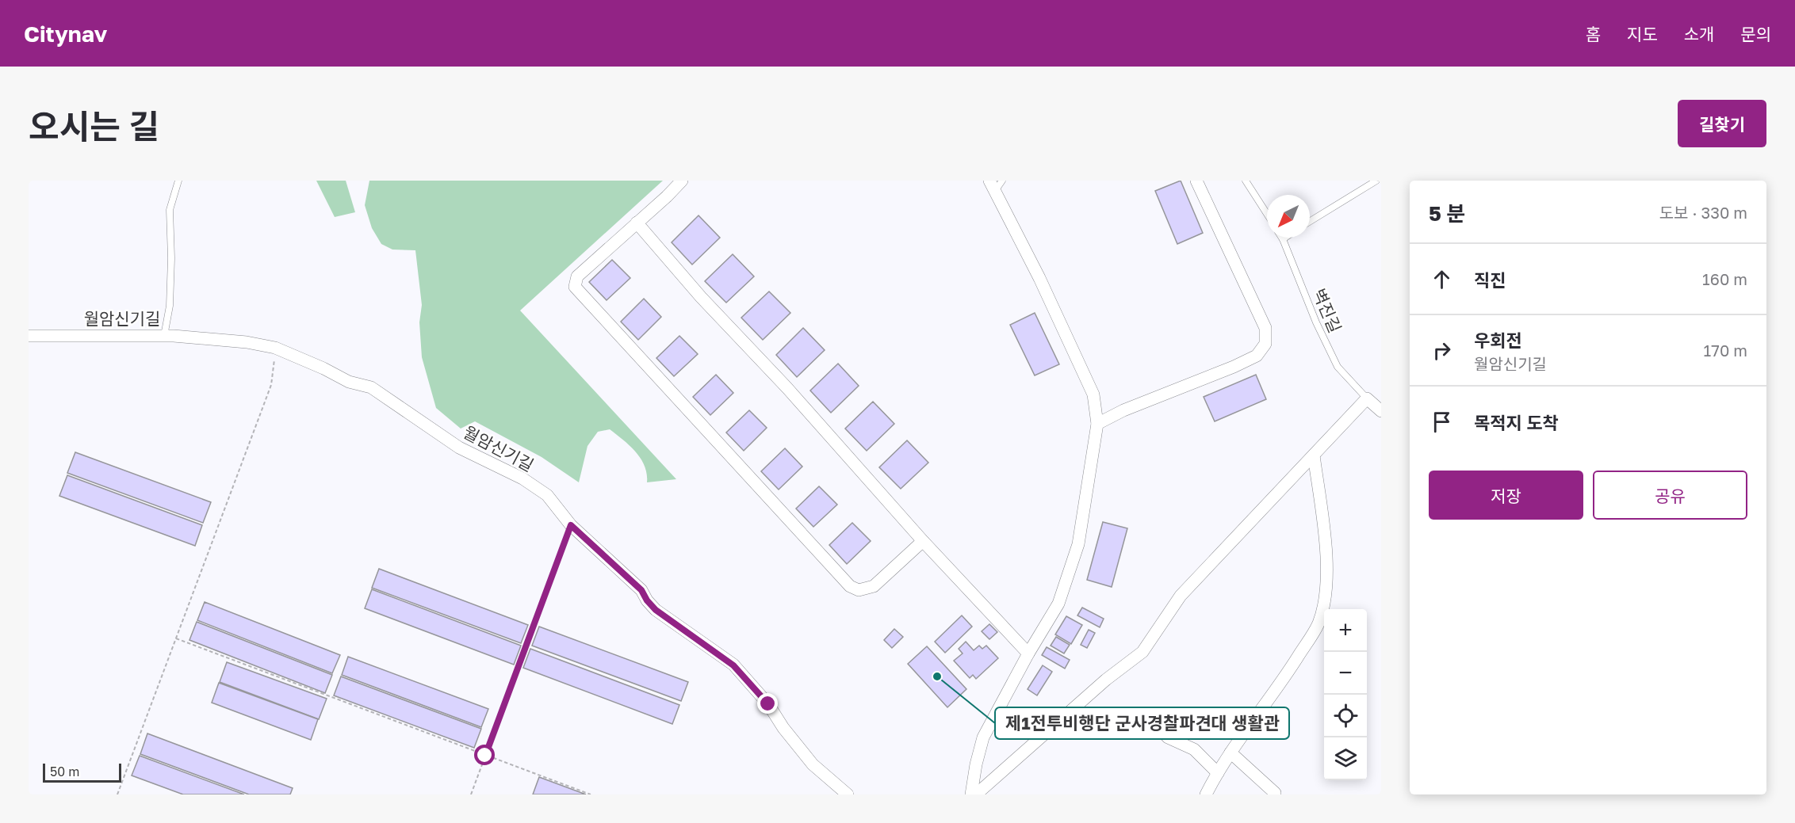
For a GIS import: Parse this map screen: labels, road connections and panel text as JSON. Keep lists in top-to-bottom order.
{
  "streets": {
    "street": ["월암신기길"],
    "lane": ["벽진길"]
  },
  "places": ["제1전투비행단 군사경찰파견대 생활관"],
  "scale_bar": "50 m",
  "north": "bottom left",
  "page": {
    "header": "Citynav",
    "nav": [
      "홈",
      "지도",
      "소개",
      "문의"
    ],
    "title": "오시는 길",
    "buttons": [
      "길찾기",
      ["저장", "공유"]
    ],
    "heading": ["5 분", "도보 · 330 m"],
    "list": [
      ["직진", "160 m"],
      ["우회전", "월암신기길", "170 m"],
      "목적지 도착"
    ],
    "map_buttons": ["+", "−"],
    "scale": "50 m"
  }
}
